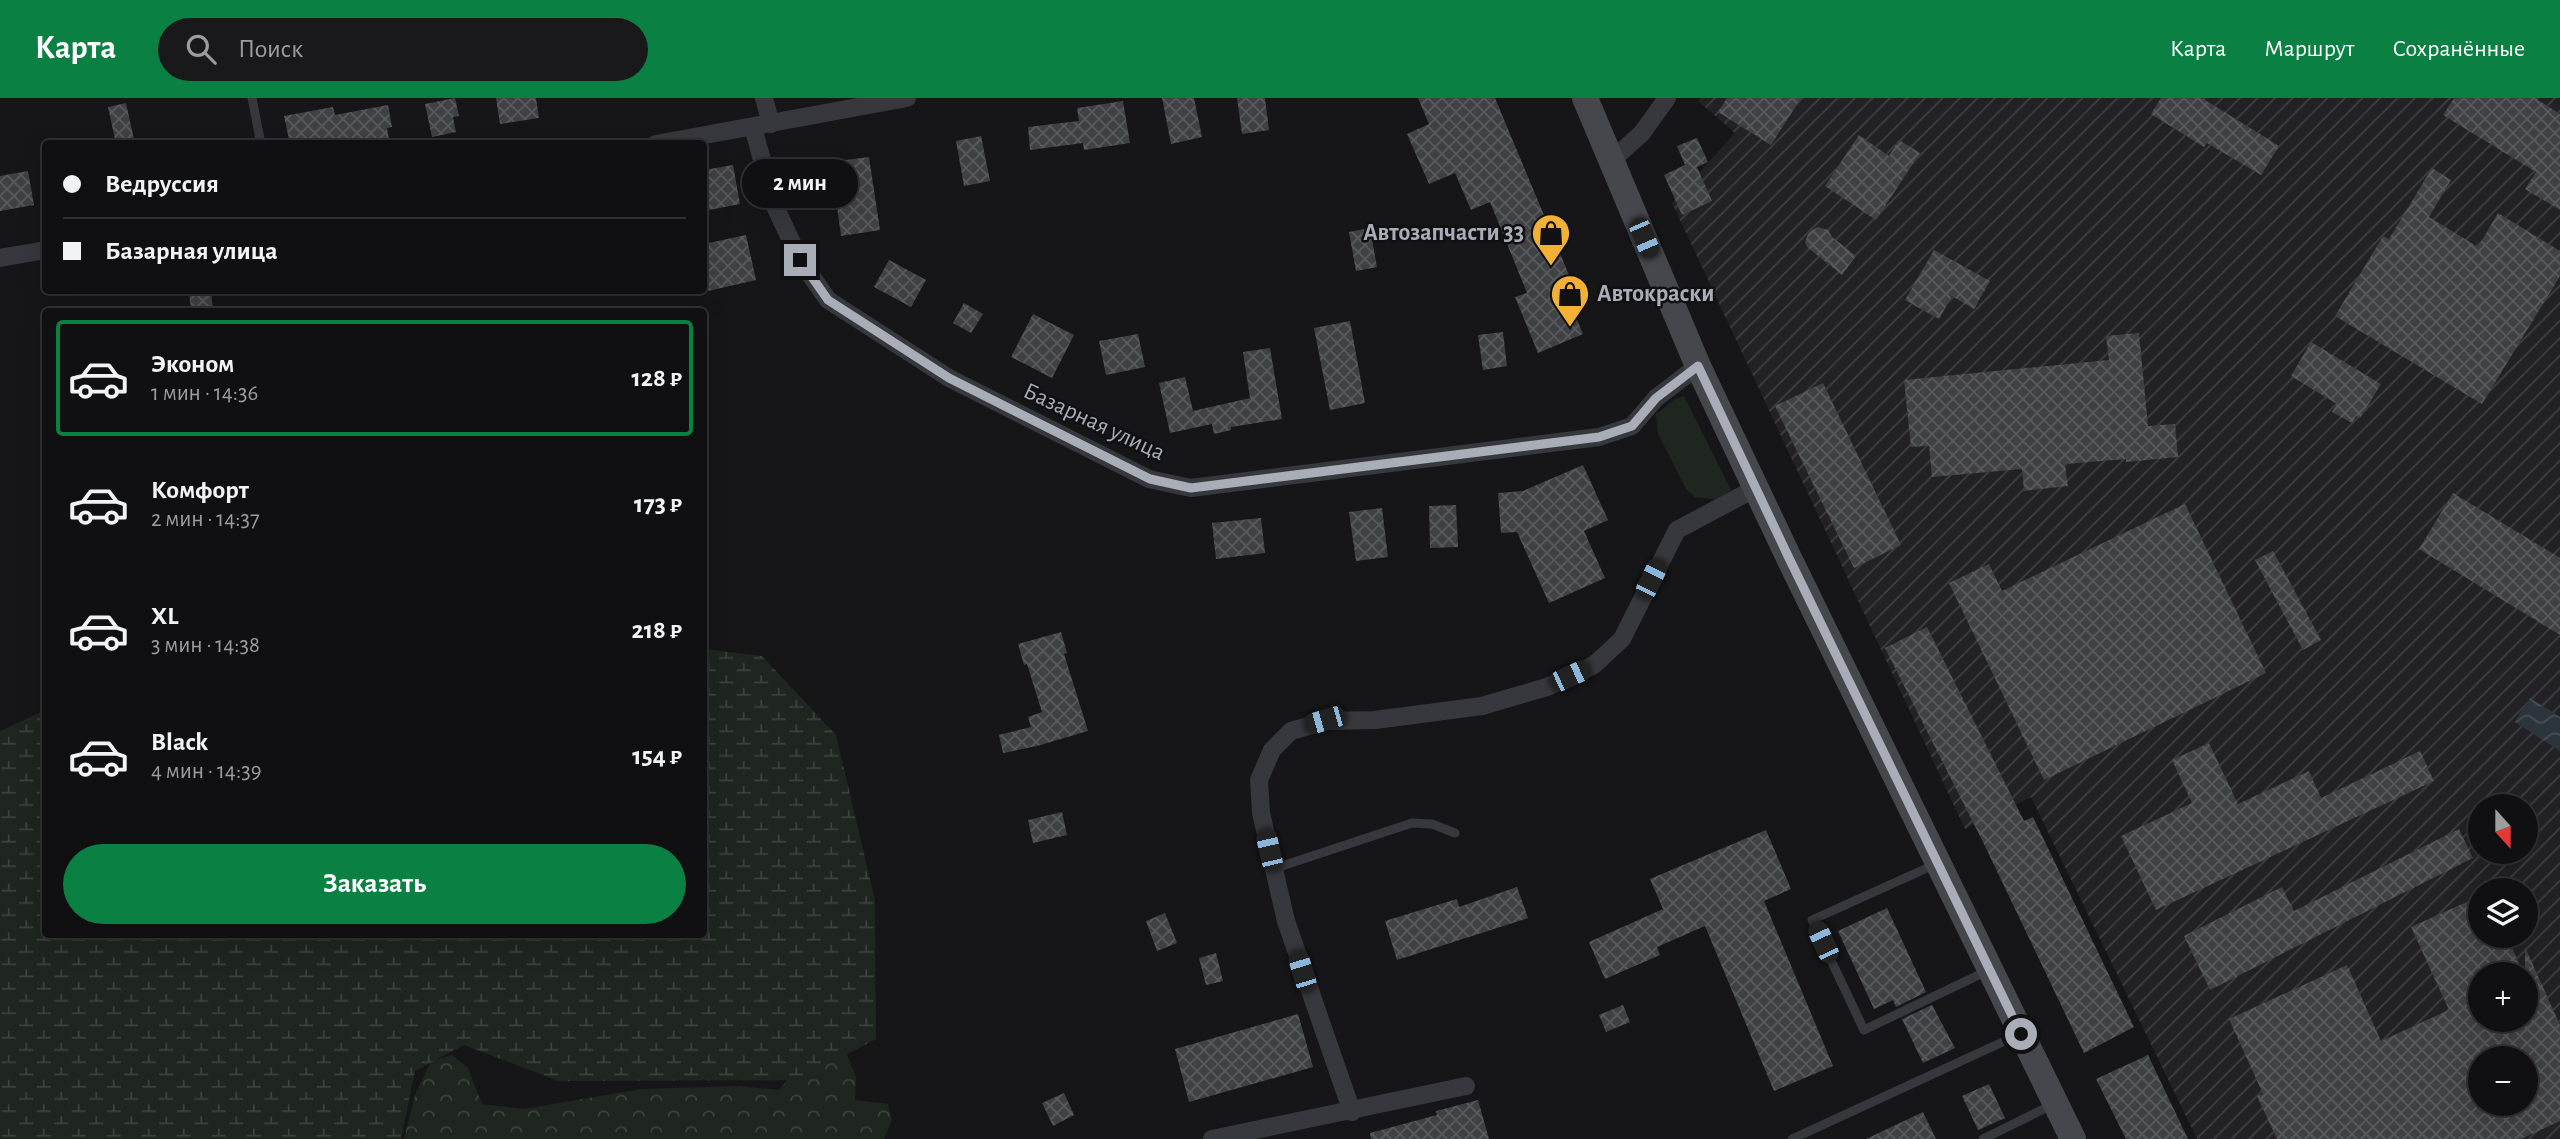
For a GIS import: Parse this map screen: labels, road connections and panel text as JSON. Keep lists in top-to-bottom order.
{
  "streets": {
    "street": ["Базарная улица"]
  },
  "places": {
    "shop": ["Автозапчасти 33", "Автокраски"]
  },
  "north": "bottom",
  "page": {
    "header": "Карта",
    "search": "Поиск",
    "nav": ["Карта", "Маршрут", "Сохранённые"],
    "banner": ["Ведруссия", "Базарная улица"],
    "bubble": "2 мин",
    "list": [
      {
        "name": "Эконом",
        "note": "1 мин · 14:36",
        "value": "128 ₽"
      },
      {
        "name": "Комфорт",
        "note": "2 мин · 14:37",
        "value": "173 ₽"
      },
      {
        "name": "XL",
        "note": "3 мин · 14:38",
        "value": "218 ₽"
      },
      {
        "name": "Black",
        "note": "4 мин · 14:39",
        "value": "154 ₽"
      }
    ],
    "map_buttons": ["+", "−"],
    "buttons": "Заказать"
  }
}
